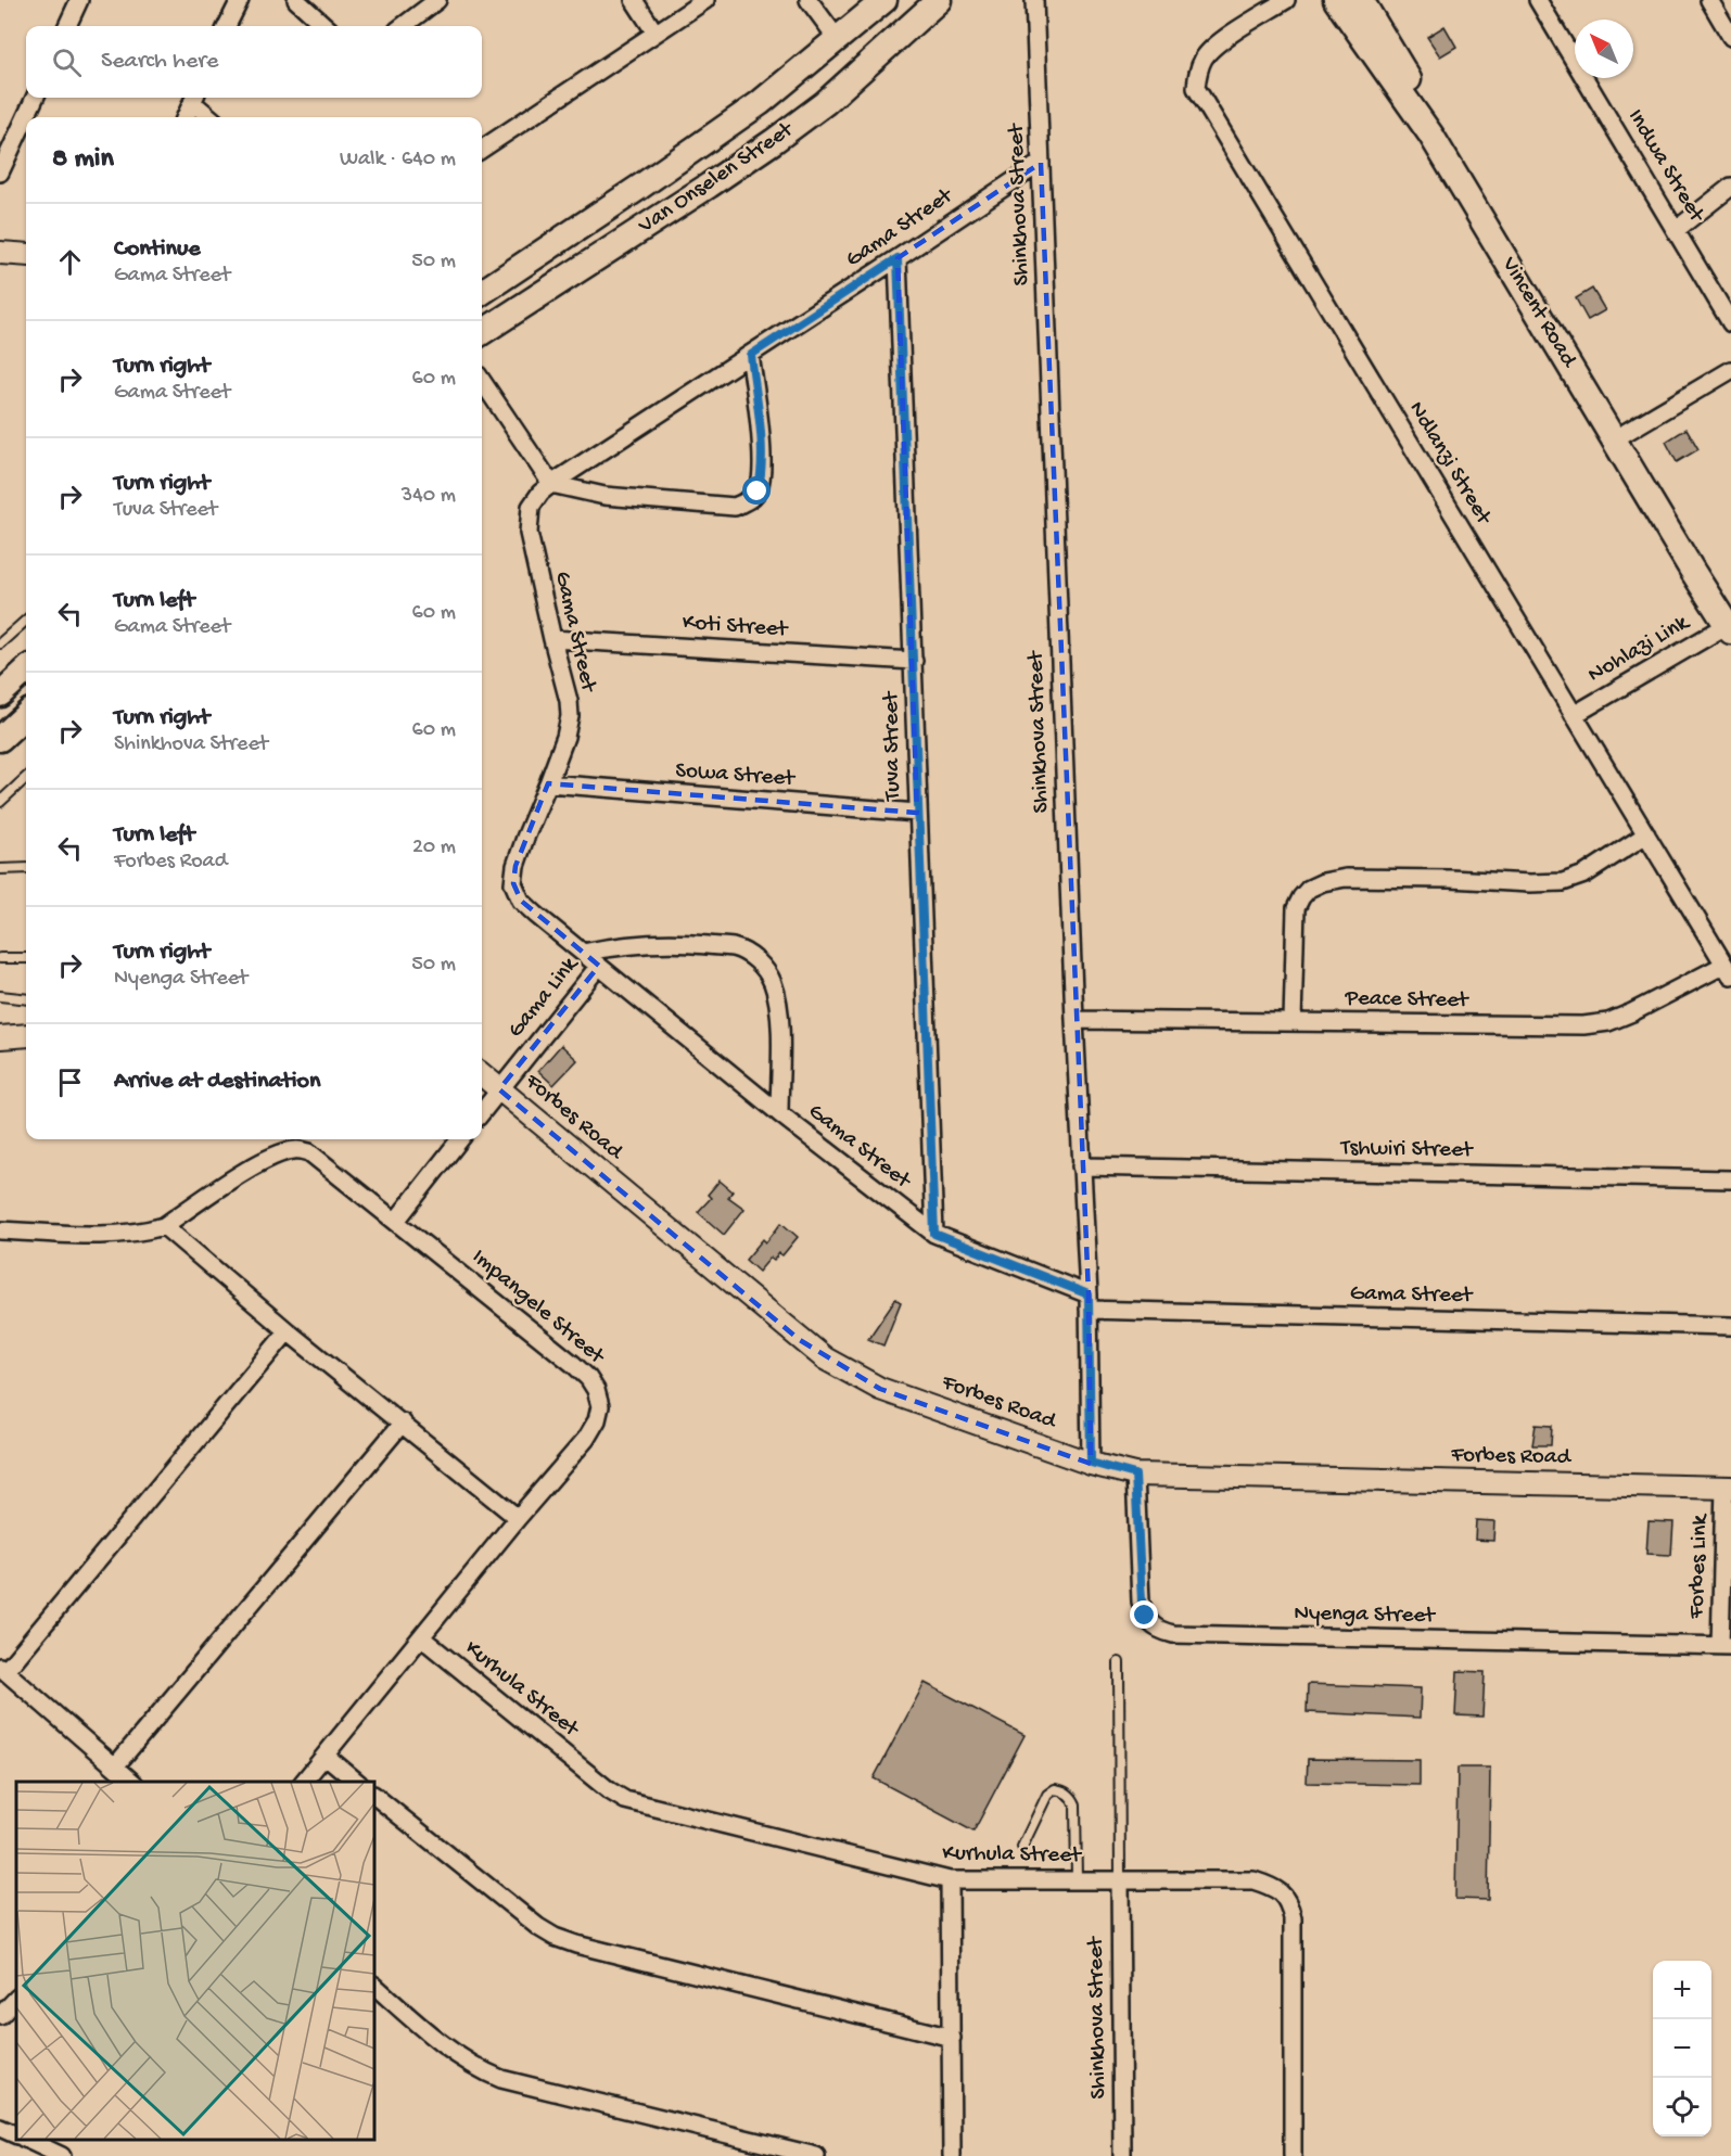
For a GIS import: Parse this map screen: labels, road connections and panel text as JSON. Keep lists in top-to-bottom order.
{
  "streets": {
    "main road": ["Van Onselen Street", "Vincent Road"],
    "street": [
      "Indwa Street",
      "Shinkhova Street",
      "Gama Street",
      "Ndlanzi Street",
      "Koti Street",
      "Nohlazi Link",
      "Tuva Street",
      "Sowa Street",
      "Gama Link",
      "Peace Street",
      "Forbes Road",
      "Tshwiri Street",
      "Impangele Street",
      "Forbes Link",
      "Nyenga Street",
      "Kurhula Street"
    ]
  },
  "crossings": [
    ["Shinkhova Street", "Gama Street"],
    ["Shinkhova Street", "Peace Street"],
    ["Shinkhova Street", "Forbes Road"],
    ["Shinkhova Street", "Tshwiri Street"],
    ["Shinkhova Street", "Kurhula Street"],
    ["Gama Street", "Koti Street"],
    ["Gama Street", "Tuva Street"],
    ["Gama Street", "Sowa Street"],
    ["Gama Street", "Gama Link"],
    ["Vincent Road", "Nohlazi Link"],
    ["Ndlanzi Street", "Nohlazi Link"],
    ["Ndlanzi Street", "Peace Street"],
    ["Koti Street", "Tuva Street"],
    ["Tuva Street", "Sowa Street"],
    ["Gama Link", "Forbes Road"],
    ["Forbes Road", "Forbes Link"],
    ["Forbes Road", "Nyenga Street"],
    ["Impangele Street", "Kurhula Street"],
    ["Forbes Link", "Nyenga Street"]
  ],
  "north": "top left",
  "page": {
    "search": "Search here",
    "heading": ["8 min", "Walk · 640 m"],
    "list": [
      ["Continue", "Gama Street", "50 m"],
      ["Turn right", "Gama Street", "60 m"],
      ["Turn right", "Tuva Street", "340 m"],
      ["Turn left", "Gama Street", "60 m"],
      ["Turn right", "Shinkhova Street", "60 m"],
      ["Turn left", "Forbes Road", "20 m"],
      ["Turn right", "Nyenga Street", "50 m"],
      "Arrive at destination"
    ],
    "map_buttons": ["+", "−"]
  }
}
